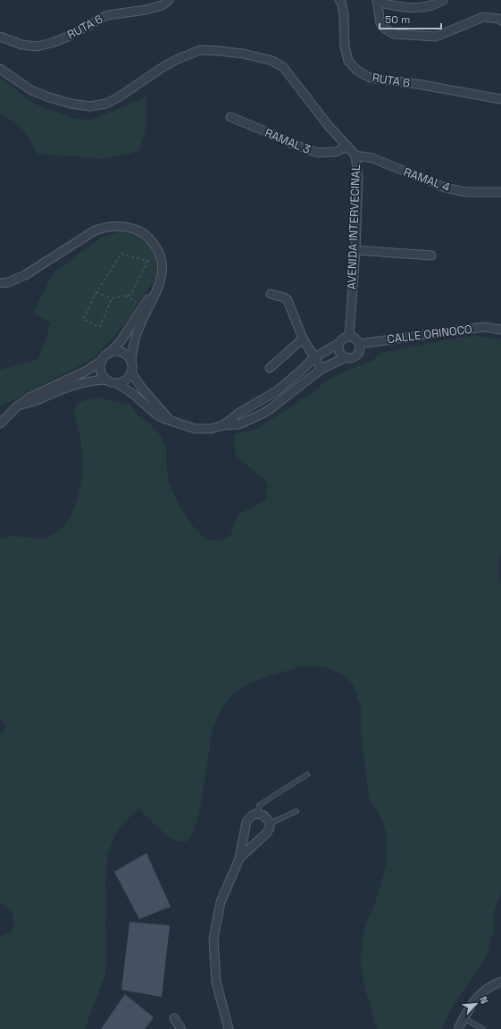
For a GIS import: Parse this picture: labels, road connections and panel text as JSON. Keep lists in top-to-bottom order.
{
  "streets": {
    "street": [
      "RUTA 6",
      "RAMAL 3",
      "RAMAL 4",
      "AVENIDA INTERVECINAL",
      "CALLE ORINOCO"
    ]
  },
  "crossings": [
    ["RAMAL 3", "AVENIDA INTERVECINAL"],
    ["RAMAL 4", "AVENIDA INTERVECINAL"],
    ["AVENIDA INTERVECINAL", "CALLE ORINOCO"]
  ],
  "scale_bar": "50 m",
  "north": "top right"
}
